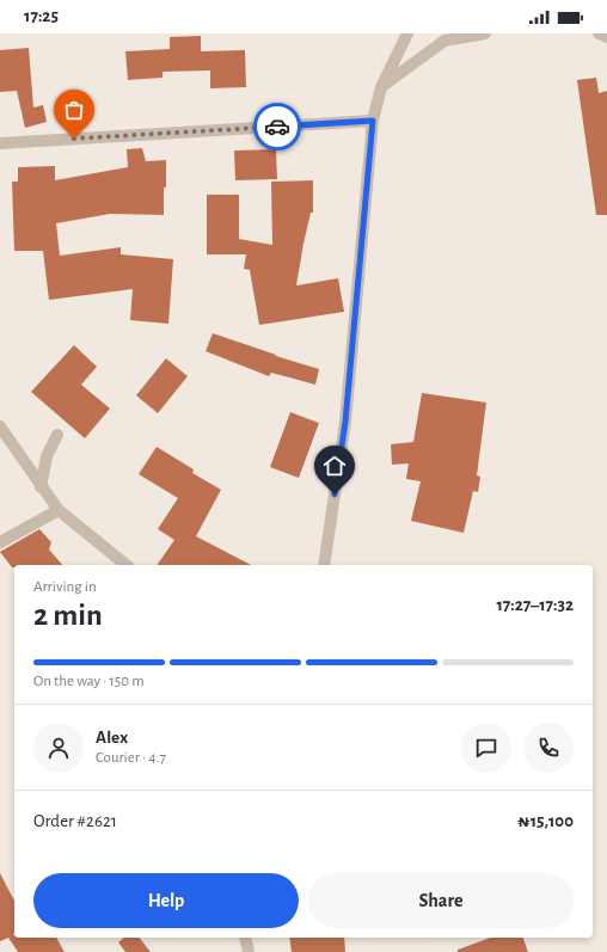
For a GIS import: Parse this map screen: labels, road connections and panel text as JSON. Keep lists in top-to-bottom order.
{
  "page": {
    "status": "17:25",
    "heading": ["2 min", "Arriving in", "17:27–17:32"],
    "panel": [
      "Alex",
      "Courier · 4.7",
      "Order #2621",
      "₦15,100"
    ],
    "bar": "On the way · 150 m",
    "buttons": ["Help", "Share"]
  }
}
